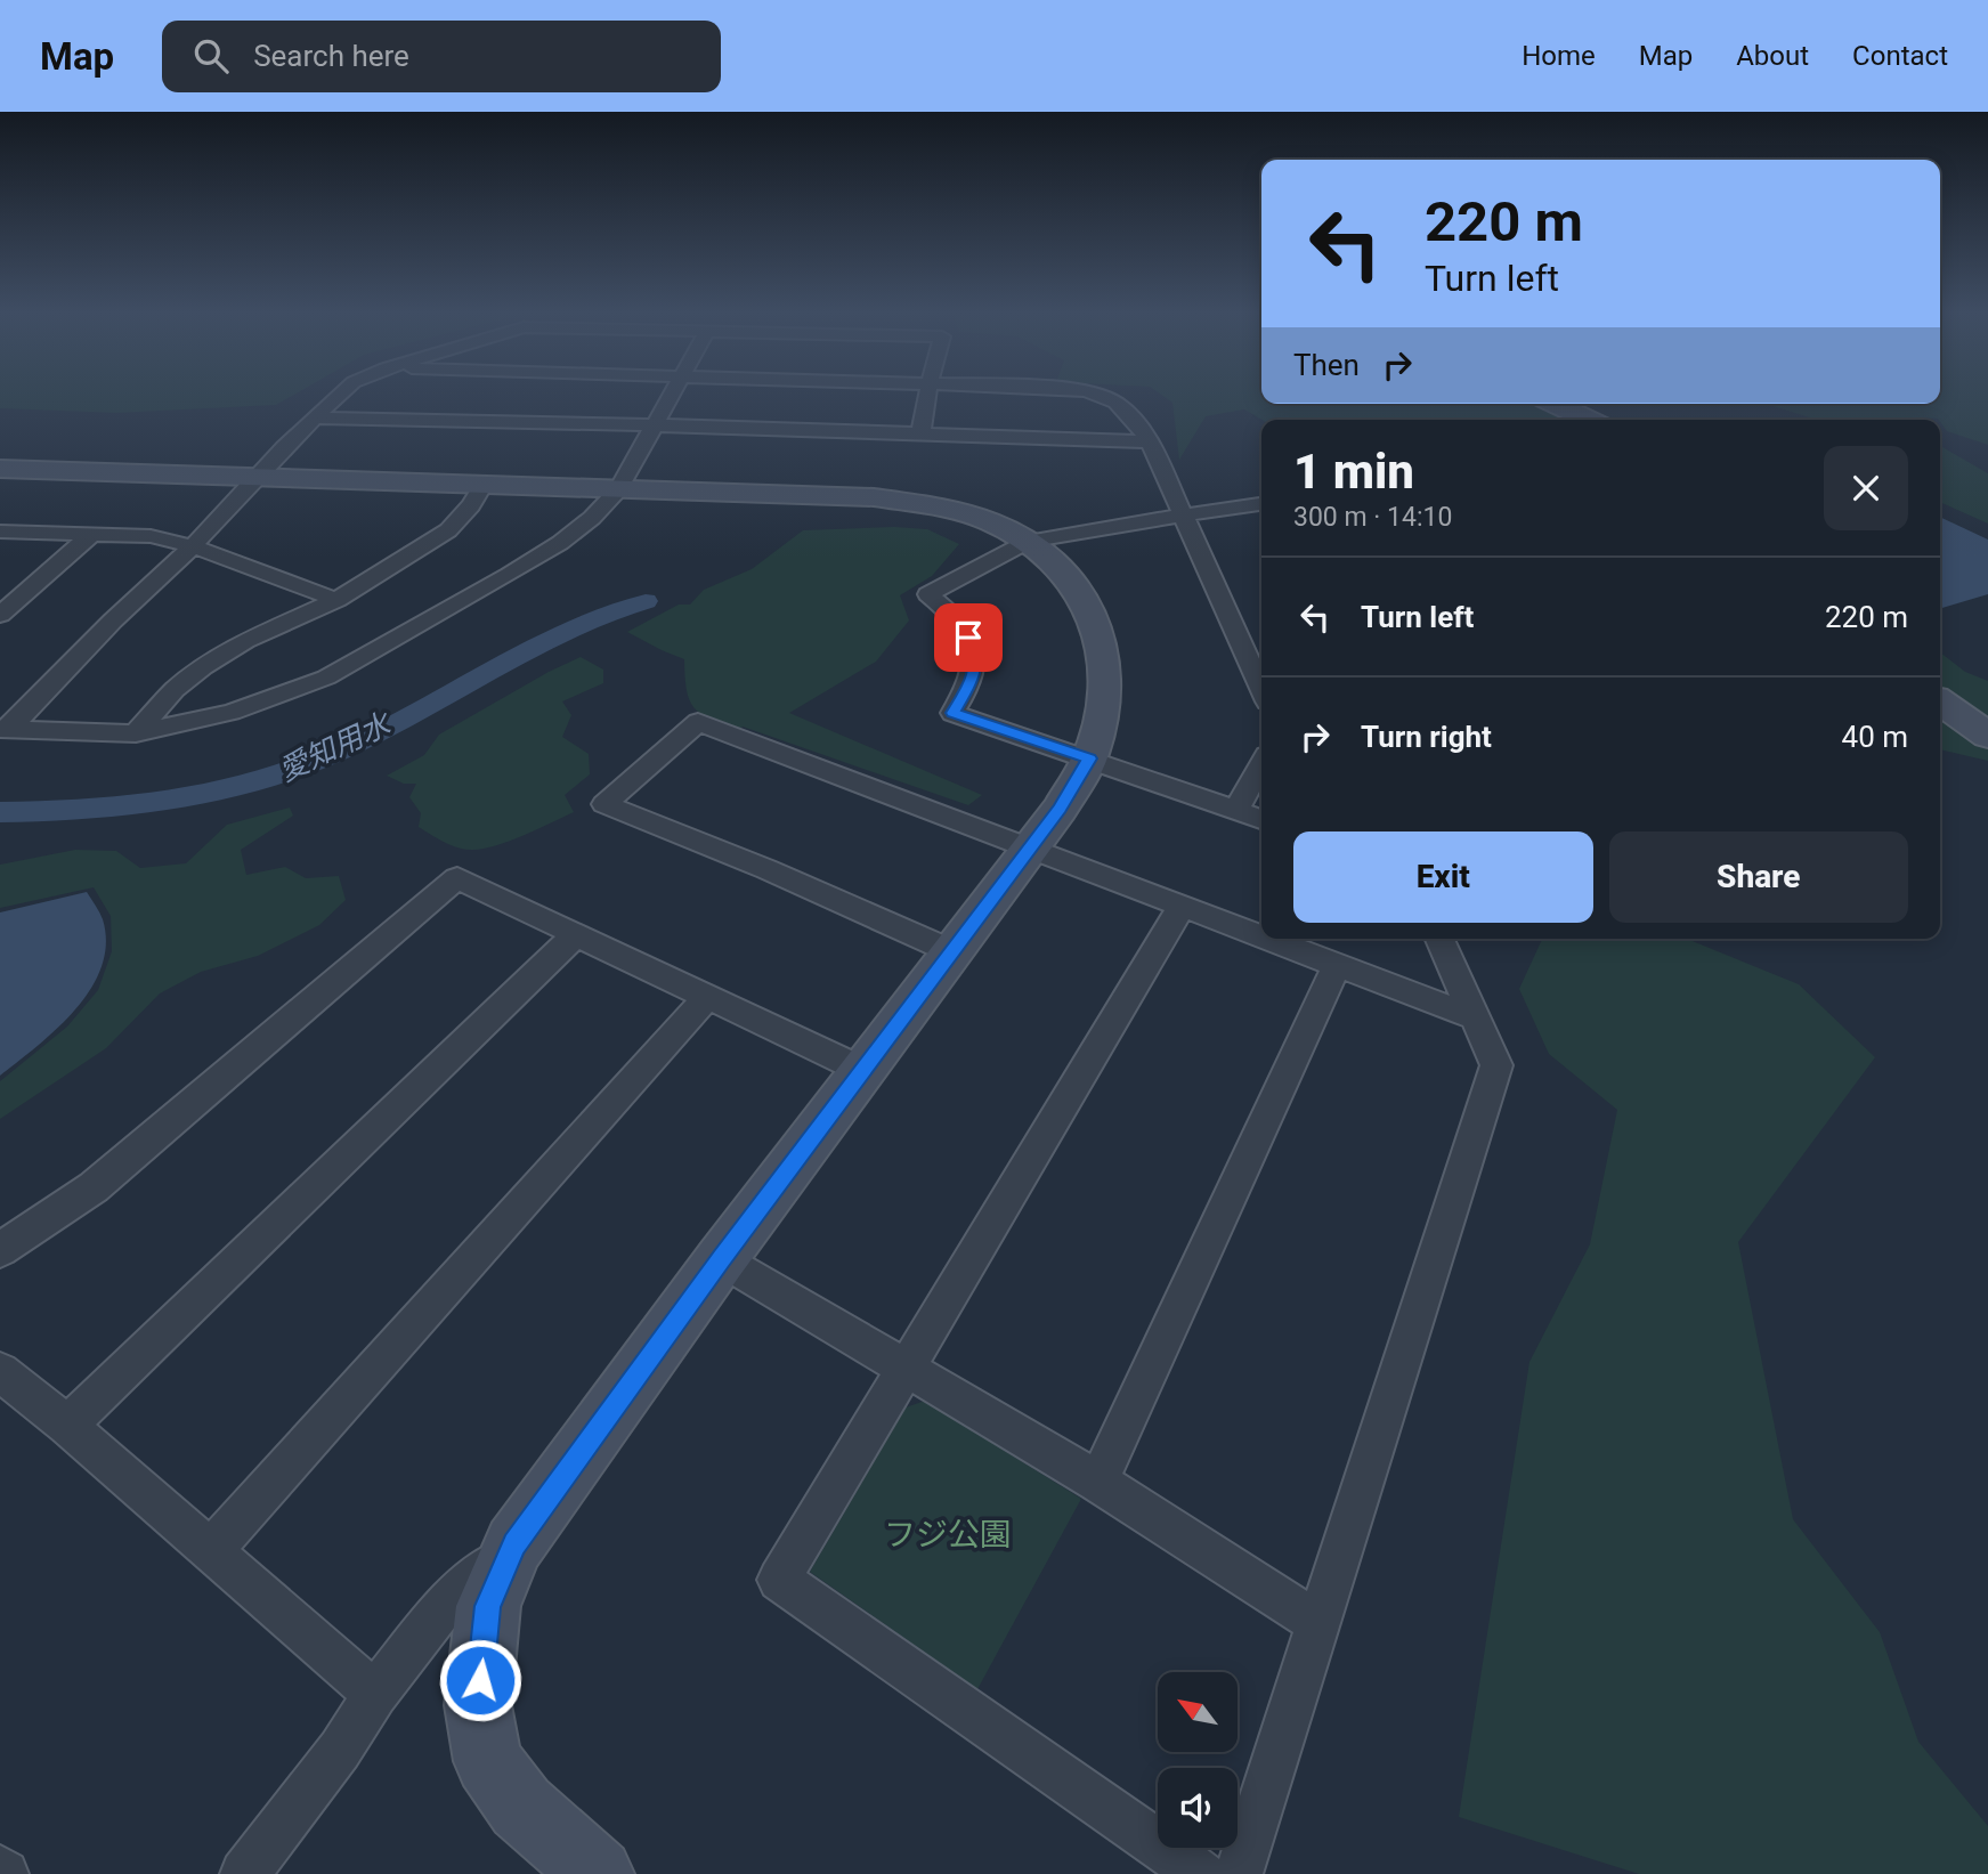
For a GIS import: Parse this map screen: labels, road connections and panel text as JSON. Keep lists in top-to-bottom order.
{
  "water": ["愛知用水"],
  "parks": ["フジ公園"],
  "north": "top left",
  "page": {
    "header": "Map",
    "search": "Search here",
    "nav": [
      "Home",
      "Map",
      "About",
      "Contact"
    ],
    "turn": ["220 m", "Turn left"],
    "then": "Then",
    "heading": ["1 min", "300 m · 14:10"],
    "list": [
      {
        "name": "Turn left",
        "value": "220 m"
      },
      {
        "name": "Turn right",
        "value": "40 m"
      }
    ],
    "buttons": ["Exit", "Share"]
  }
}
